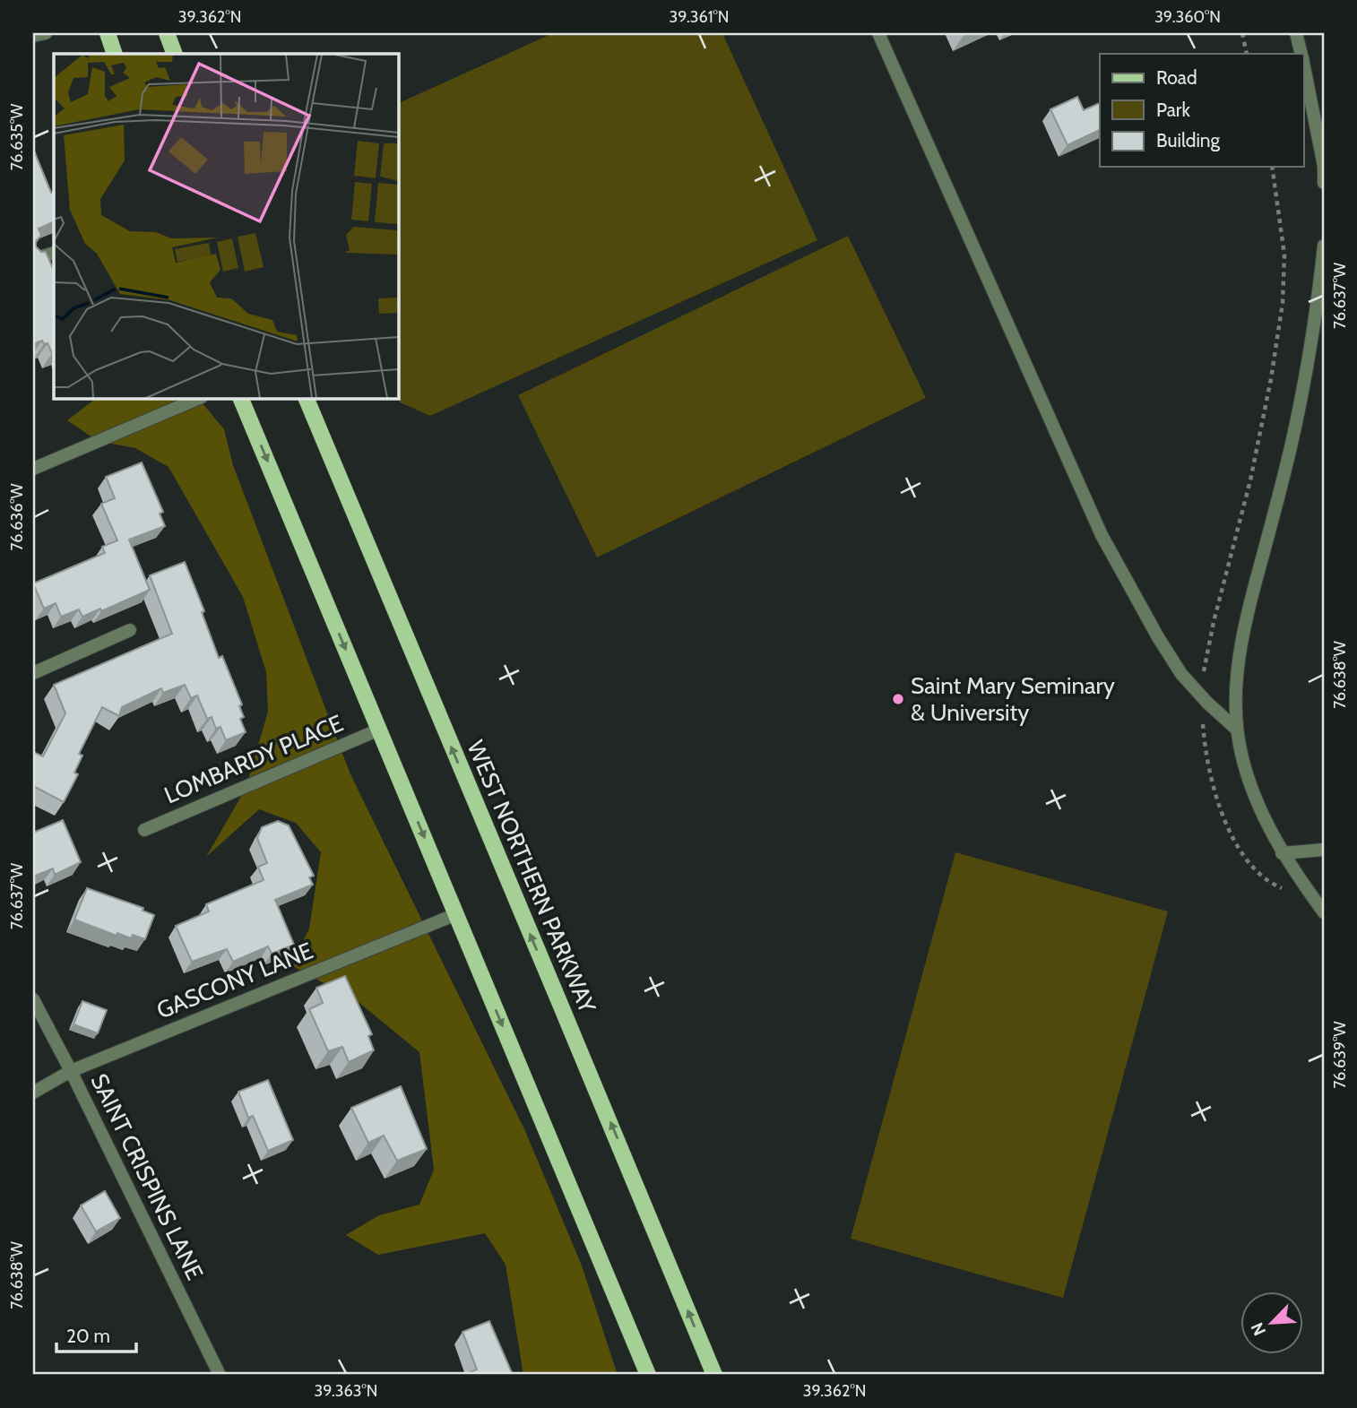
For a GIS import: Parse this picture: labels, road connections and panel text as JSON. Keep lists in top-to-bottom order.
{
  "streets": {
    "main road": ["WEST NORTHERN PARKWAY"],
    "street": ["LOMBARDY PLACE", "GASCONY LANE", "SAINT CRISPINS LANE"]
  },
  "crossings": [
    ["GASCONY LANE", "SAINT CRISPINS LANE"]
  ],
  "places": ["Saint Mary Seminary & University"],
  "legend": ["Road", "Park", "Building"],
  "scale_bar": "20 m",
  "north": "bottom left",
  "coordinates": [
    "39.362°N",
    "39.361°N",
    "39.360°N",
    "76.635°W",
    "76.637°W",
    "76.636°W",
    "76.638°W",
    "76.639°W",
    "39.363°N"
  ]
}
